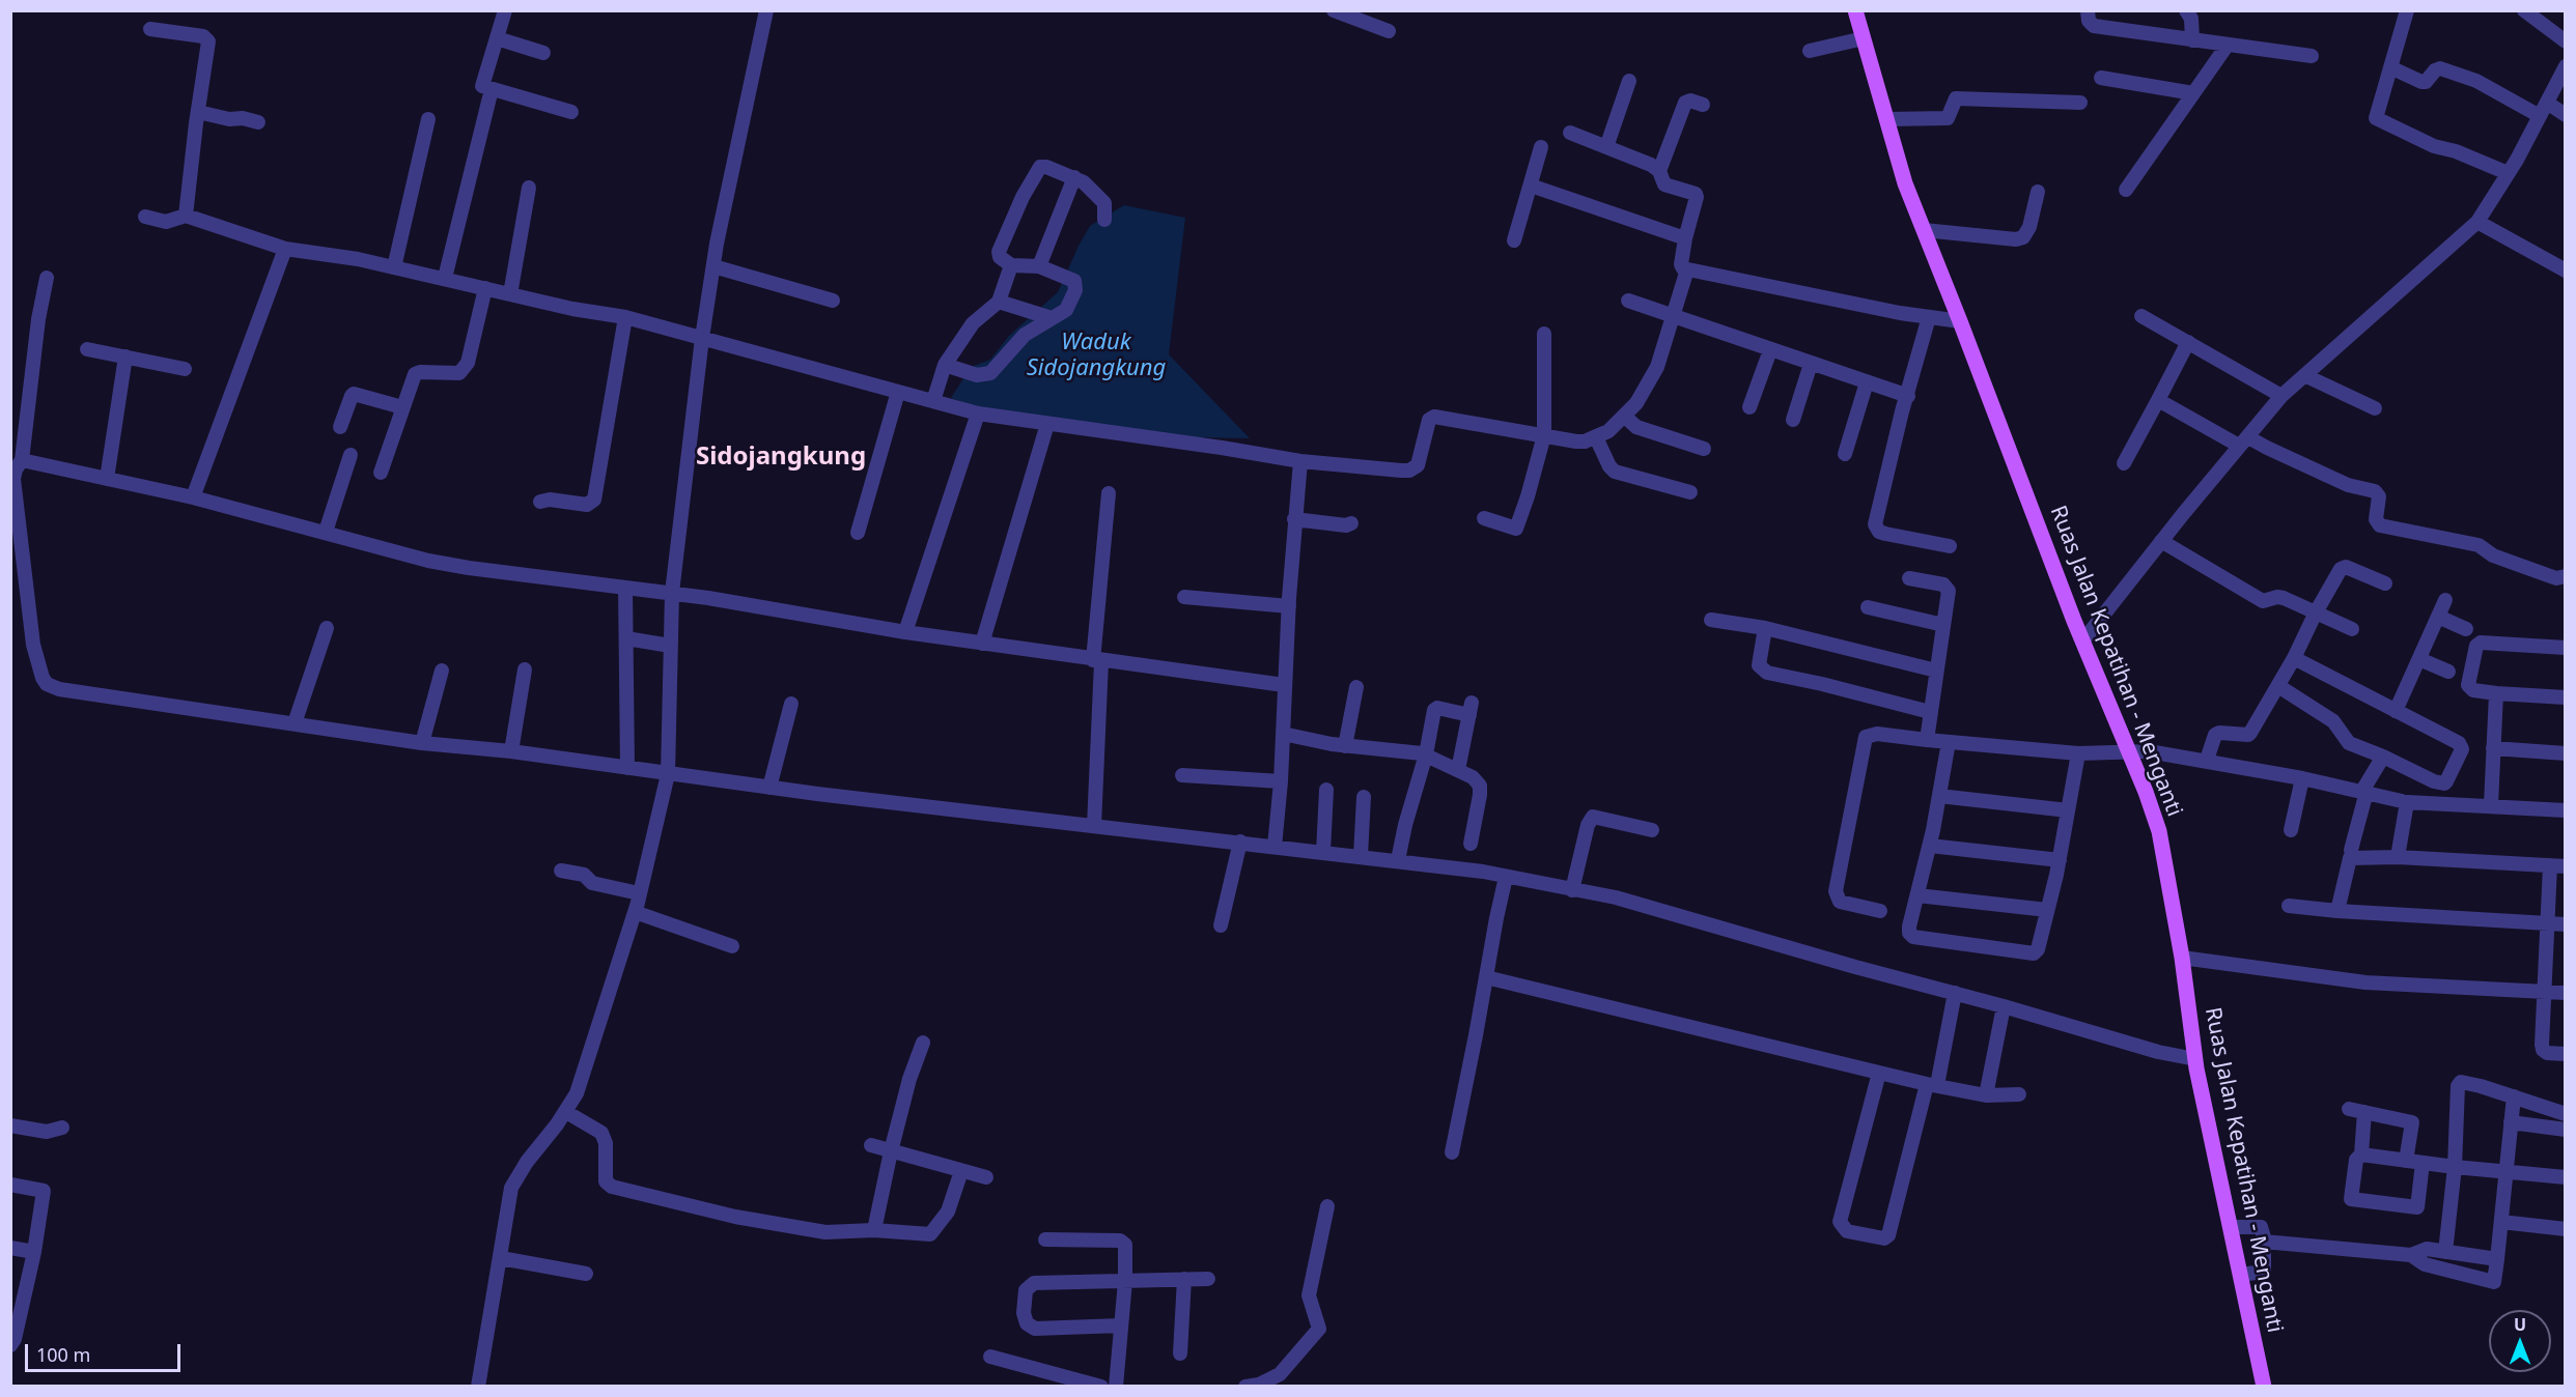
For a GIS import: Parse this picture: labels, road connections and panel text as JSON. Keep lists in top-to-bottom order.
{
  "streets": {
    "main road": ["Ruas Jalan Kepatihan - Menganti"]
  },
  "districts": ["Sidojangkung"],
  "water": ["Waduk Sidojangkung"],
  "scale_bar": "100 m",
  "north": "top"
}
